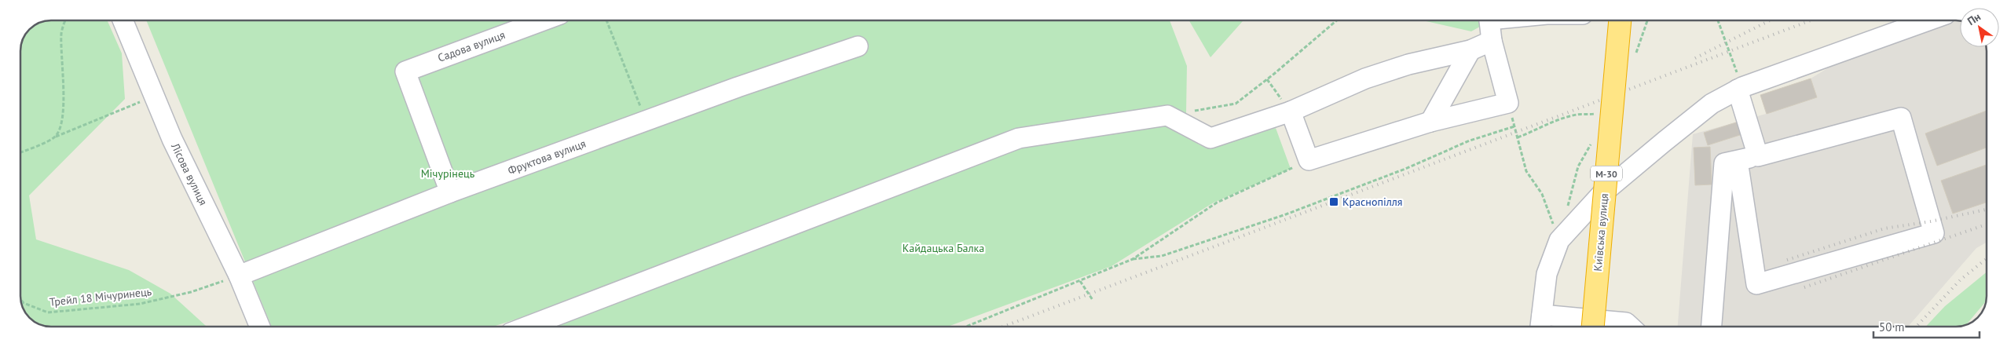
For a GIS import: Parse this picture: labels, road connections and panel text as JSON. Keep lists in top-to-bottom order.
{
  "streets": {
    "highway": ["М-30", "Київська вулиця"],
    "street": ["Садова вулиця", "Фруктова вулиця", "Лісова вулиця"],
    "path": ["Трейл 18 Мічуринець"]
  },
  "crossings": [
    ["Садова вулиця", "Фруктова вулиця"],
    ["Фруктова вулиця", "Лісова вулиця"],
    ["Фруктова вулиця", "Трейл 18 Мічуринець"],
    ["Лісова вулиця", "Трейл 18 Мічуринець"]
  ],
  "parks": ["Мічурінець", "Кайдацька Балка"],
  "places": {
    "transit": ["Краснопілля"]
  },
  "scale_bar": "50 m",
  "north": "top left"
}
